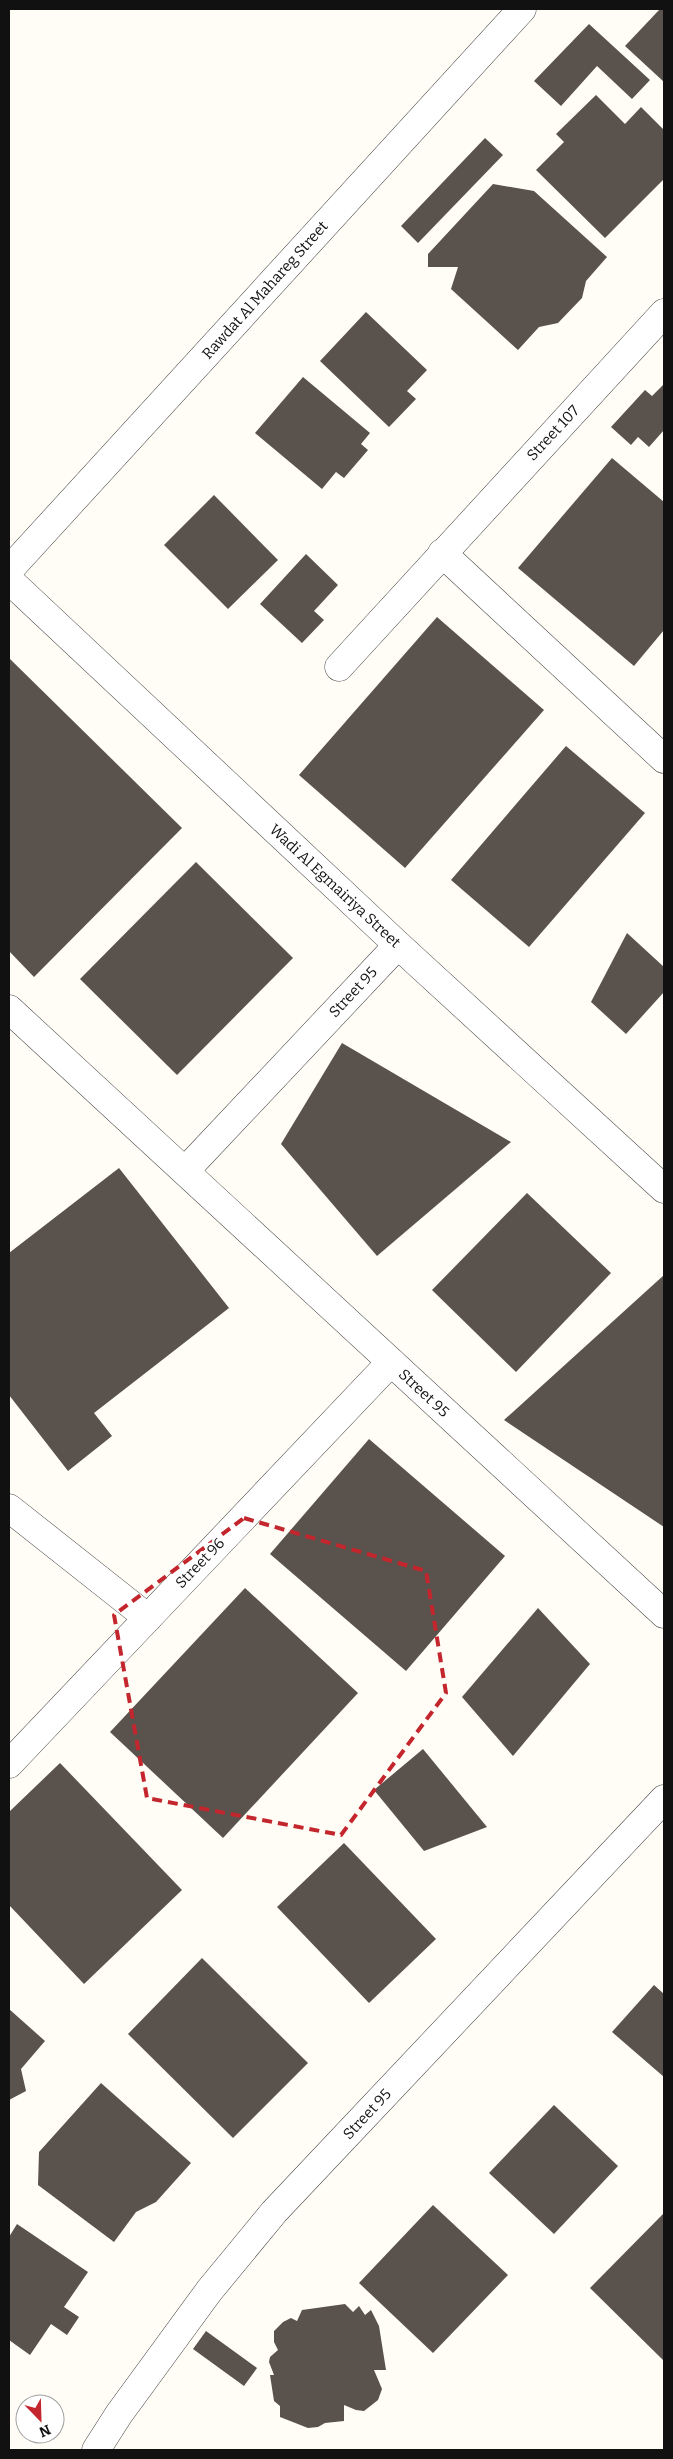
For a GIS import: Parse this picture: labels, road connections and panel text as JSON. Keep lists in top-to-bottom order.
{
  "streets": {
    "street": [
      "Rawdat Al Mahareg Street",
      "Street 107",
      "Wadi Al Egmairiya Street",
      "Street 95",
      "Street 96"
    ]
  },
  "crossings": [
    ["Wadi Al Egmairiya Street", "Street 95"],
    ["Street 95", "Street 96"]
  ],
  "north": "bottom right"
}
